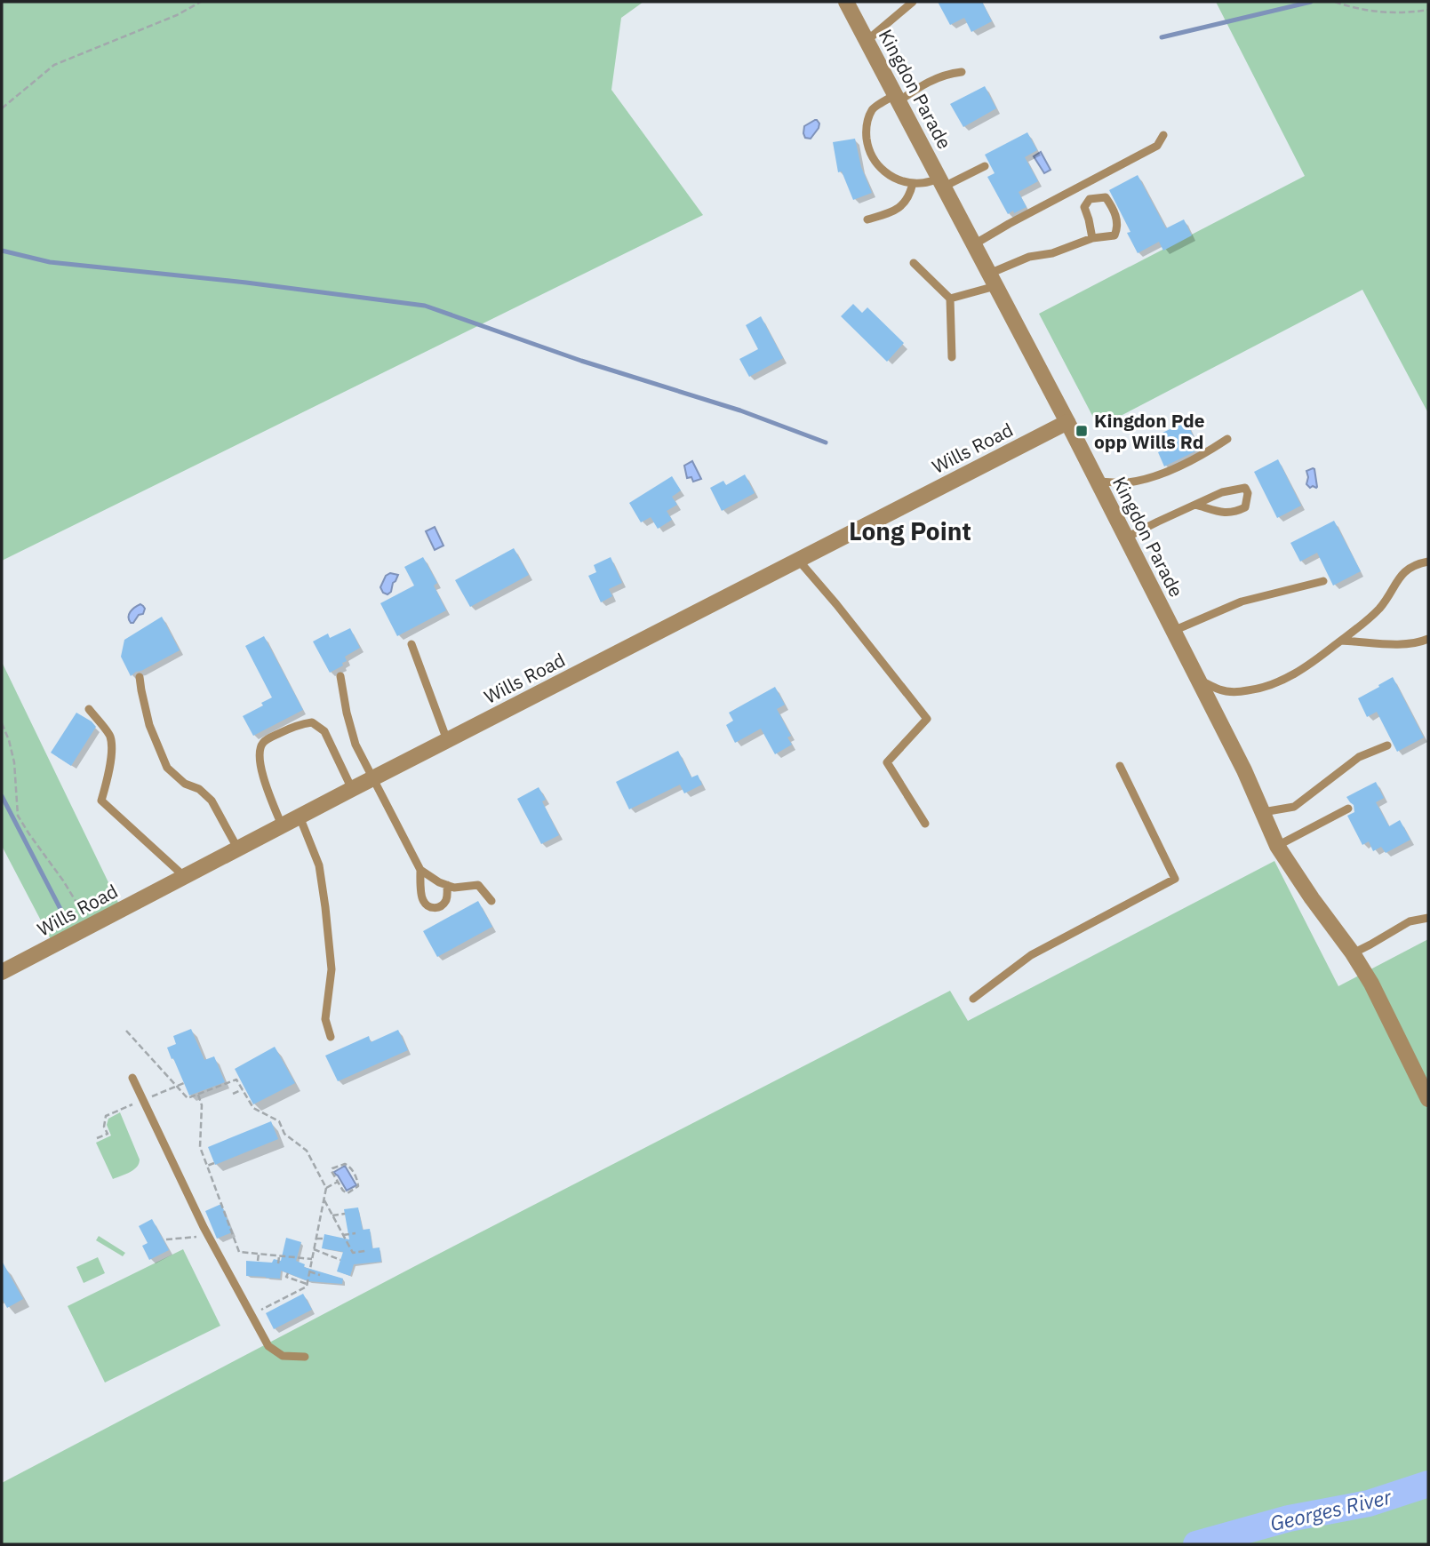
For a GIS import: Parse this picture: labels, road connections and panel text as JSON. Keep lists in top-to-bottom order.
{
  "streets": {
    "street": ["Kingdon Parade", "Wills Road"]
  },
  "crossings": [
    ["Kingdon Parade", "Wills Road"]
  ],
  "districts": ["Long Point"],
  "water": ["Georges River"],
  "places": {
    "transit": ["Kingdon Pde opp Wills Rd"]
  }
}
